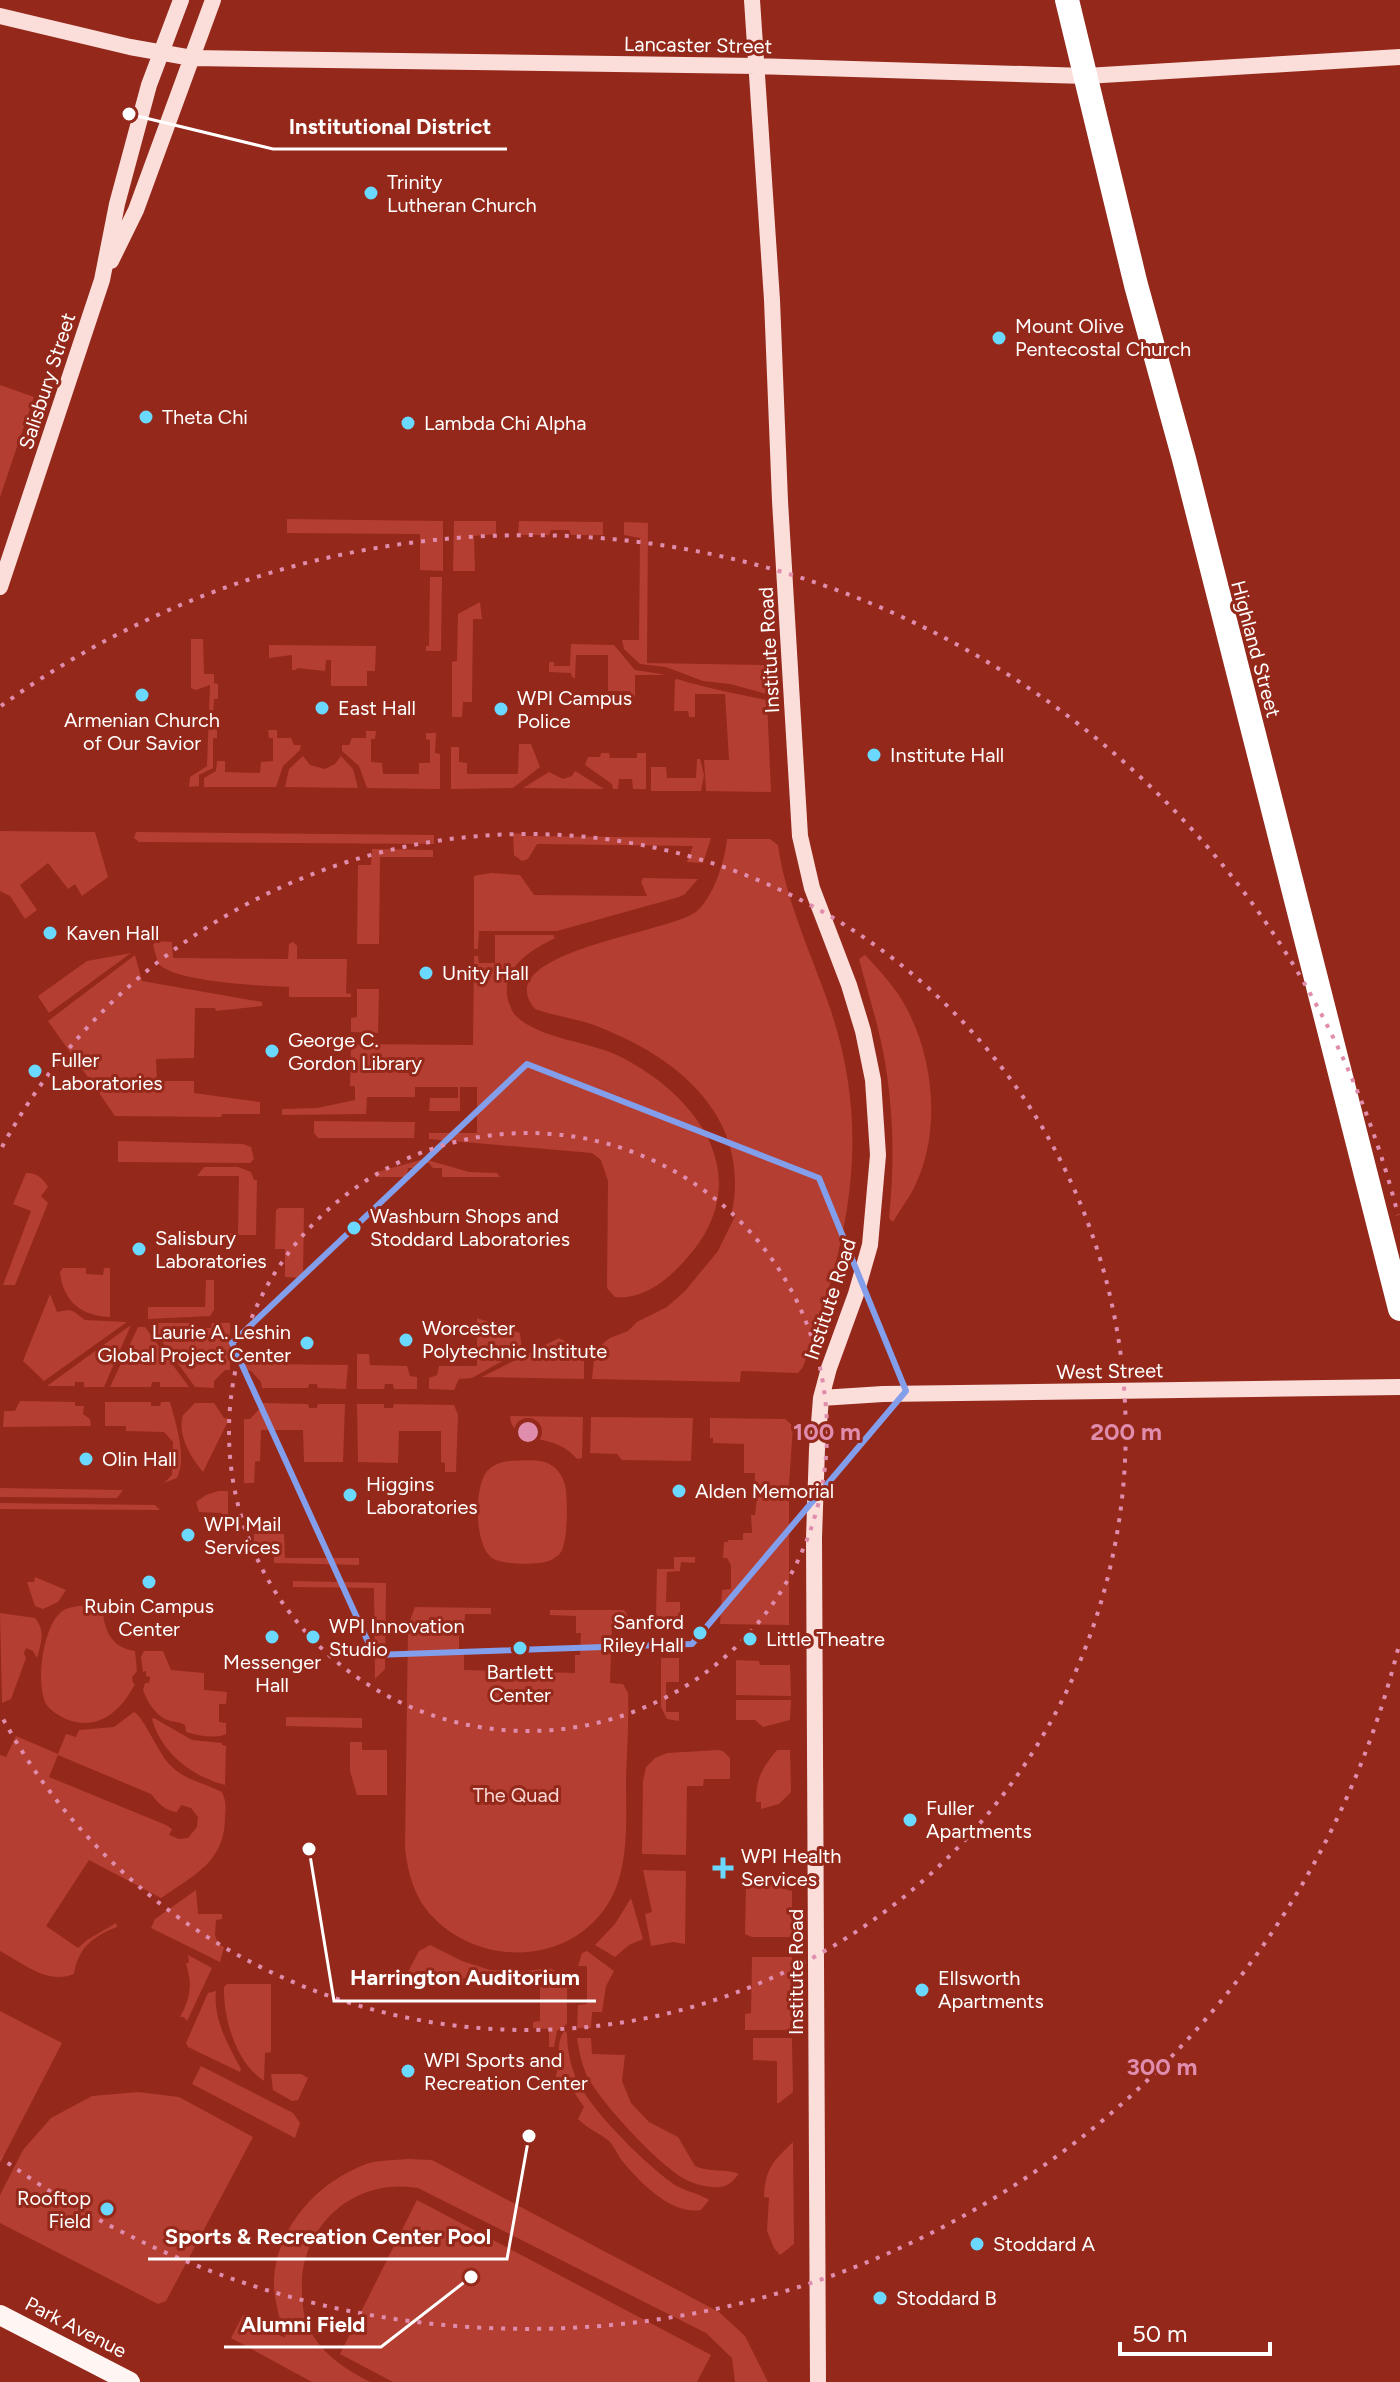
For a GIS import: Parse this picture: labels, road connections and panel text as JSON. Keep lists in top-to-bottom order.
{
  "streets": {
    "highway": ["Highland Street"],
    "main road": ["Park Avenue"],
    "street": [
      "Lancaster Street",
      "Salisbury Street",
      "Institute Road",
      "West Street"
    ]
  },
  "crossings": [
    ["Lancaster Street", "Salisbury Street"],
    ["Lancaster Street", "Highland Street"],
    ["Lancaster Street", "Institute Road"],
    ["Institute Road", "West Street"]
  ],
  "parks": ["The Quad"],
  "places": {
    "other": [
      "Institutional District",
      "Trinity Lutheran Church",
      "Mount Olive Pentecostal Church",
      "Theta Chi",
      "Lambda Chi Alpha",
      "Armenian Church of Our Savior",
      "East Hall",
      "WPI Campus Police",
      "Institute Hall",
      "Kaven Hall",
      "Unity Hall",
      "George C. Gordon Library",
      "Fuller Laboratories",
      "Washburn Shops and Stoddard Laboratories",
      "Salisbury Laboratories",
      "Worcester Polytechnic Institute",
      "Laurie A. Leshin Global Project Center",
      "Olin Hall",
      "Alden Memorial",
      "Higgins Laboratories",
      "WPI Mail Services",
      "Rubin Campus Center",
      "Sanford Riley Hall",
      "Messenger Hall",
      "WPI Innovation Studio",
      "Little Theatre",
      "Bartlett Center",
      "Fuller Apartments",
      "Harrington Auditorium",
      "Ellsworth Apartments",
      "WPI Sports and Recreation Center",
      "Sports & Recreation Center Pool",
      "Rooftop Field",
      "Stoddard A",
      "Alumni Field",
      "Stoddard B"
    ],
    "health": ["WPI Health Services"]
  },
  "scale_bar": "50 m",
  "rings": ["100 m", "200 m", "300 m"]
}
